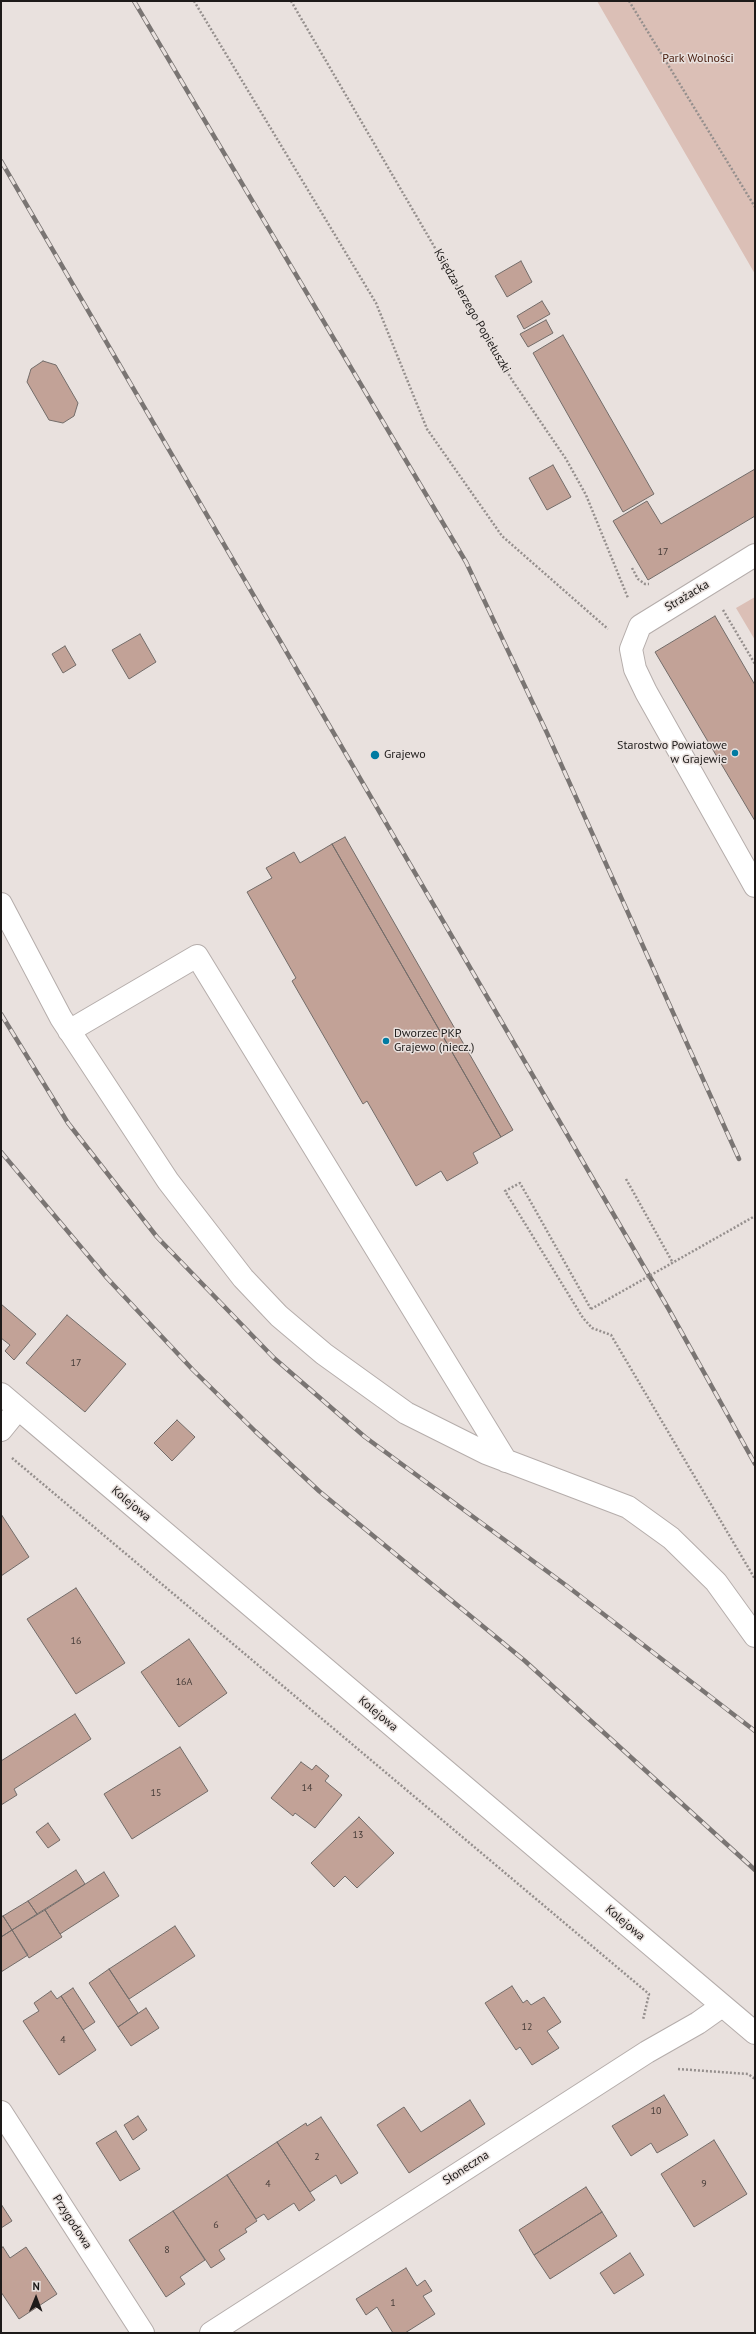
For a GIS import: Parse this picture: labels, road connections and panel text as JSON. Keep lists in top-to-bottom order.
{
  "streets": {
    "street": [
      "Strażacka",
      "Kolejowa",
      "Słoneczna",
      "Przygodowa"
    ],
    "path": ["Księdza Jerzego Popiełuszki"]
  },
  "crossings": [
    ["Księdza Jerzego Popiełuszki", "Strażacka"],
    ["Kolejowa", "Słoneczna"]
  ],
  "parks": ["Park Wolności"],
  "places": ["Starostwo Powiatowe w Grajewie", "Grajewo", "Dworzec PKP Grajewo (niecz.)"],
  "house_numbers": [
    "17",
    "17",
    "16",
    "16A",
    "14",
    "15",
    "13",
    "12",
    "4",
    "10",
    "2",
    "4",
    "9",
    "6",
    "8",
    "1"
  ],
  "north": "top"
}
